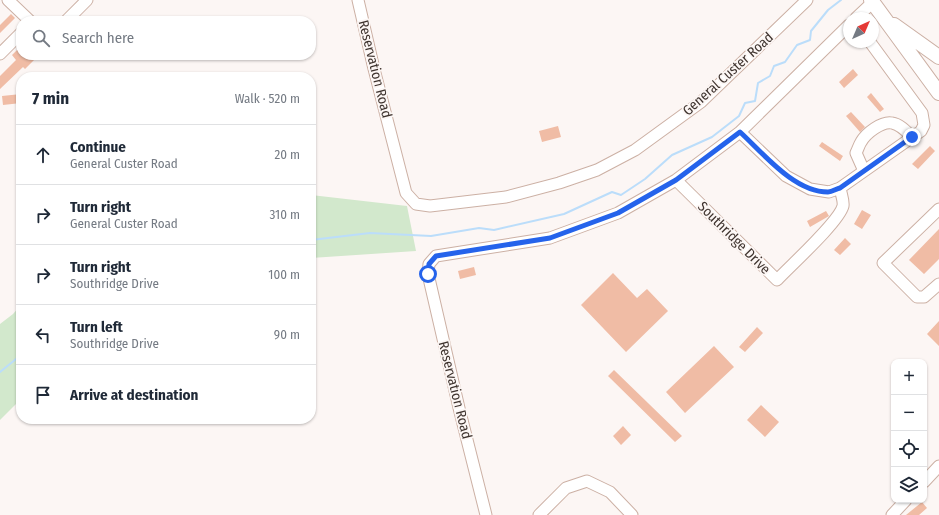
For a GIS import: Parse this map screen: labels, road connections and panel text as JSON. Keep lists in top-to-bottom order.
{
  "streets": {
    "street": ["Reservation Road", "General Custer Road", "Southridge Drive"]
  },
  "crossings": [
    ["Reservation Road", "General Custer Road"],
    ["Reservation Road", "Southridge Drive"]
  ],
  "north": "top right",
  "page": {
    "search": "Search here",
    "heading": ["7 min", "Walk · 520 m"],
    "list": [
      ["Continue", "General Custer Road", "20 m"],
      ["Turn right", "General Custer Road", "310 m"],
      ["Turn right", "Southridge Drive", "100 m"],
      ["Turn left", "Southridge Drive", "90 m"],
      "Arrive at destination"
    ],
    "map_buttons": ["+", "−"]
  }
}
